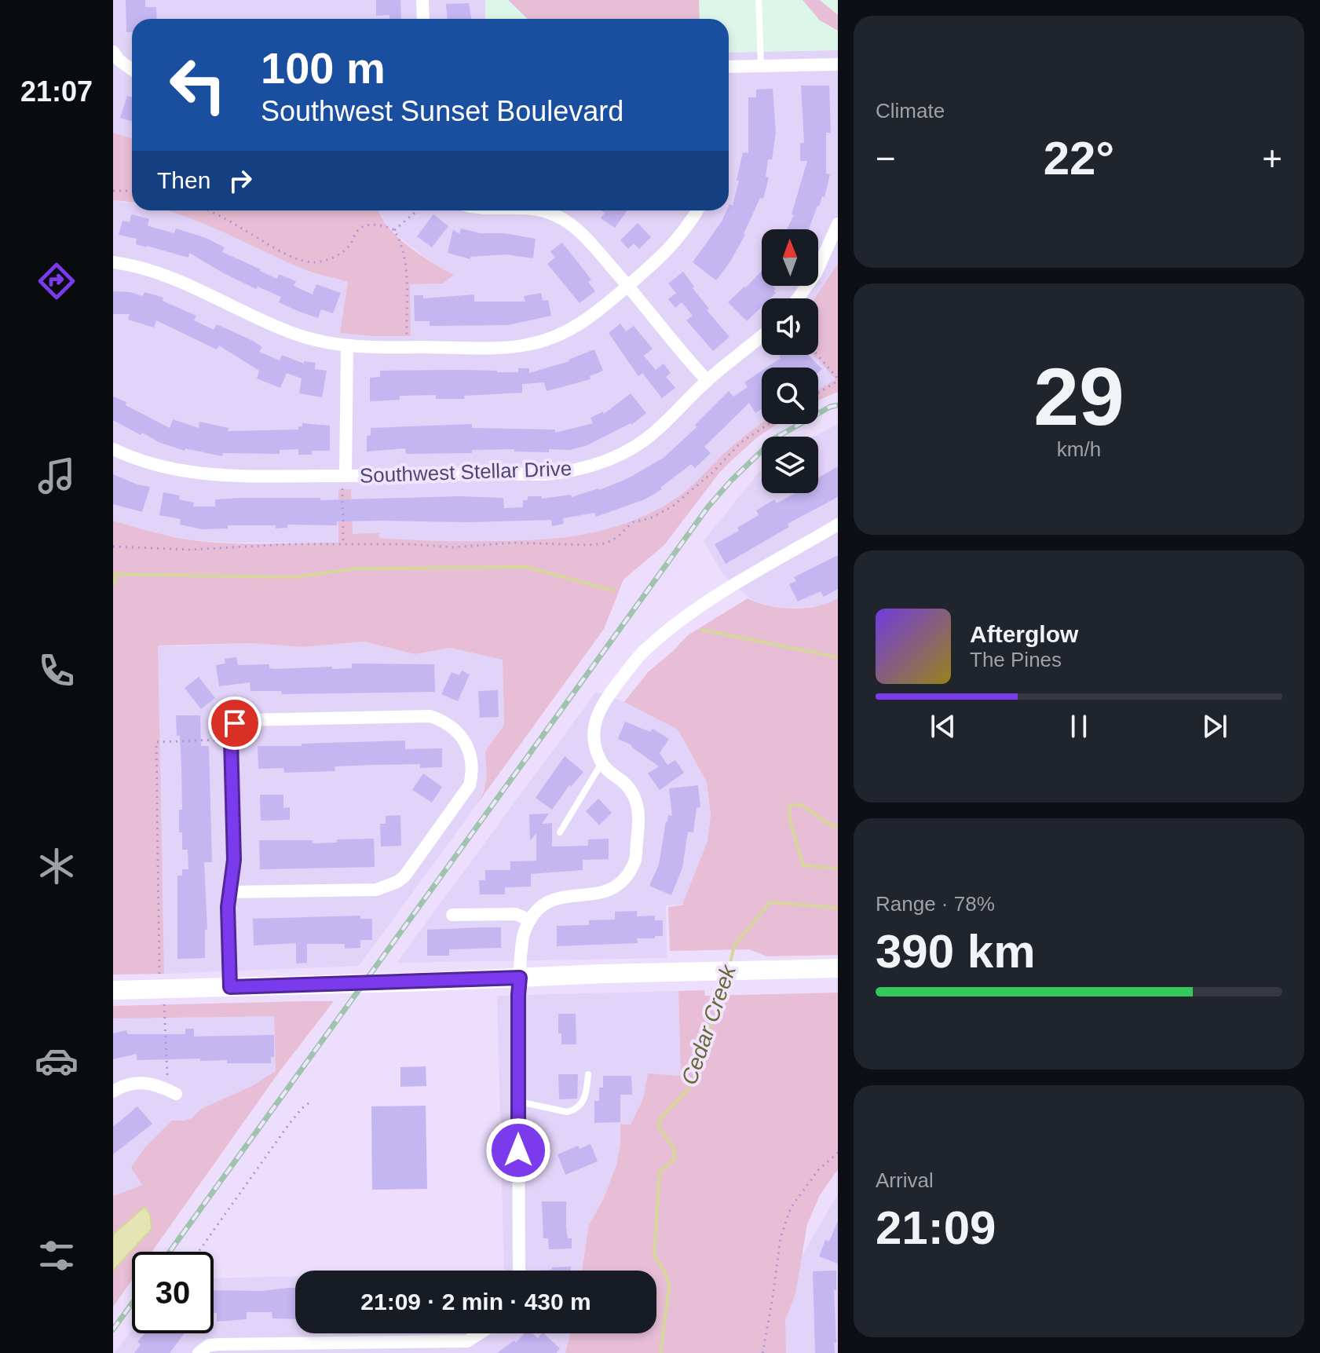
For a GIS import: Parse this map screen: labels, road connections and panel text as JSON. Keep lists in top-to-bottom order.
{
  "streets": {
    "street": ["Southwest Stellar Drive"]
  },
  "water": ["Cedar Creek"],
  "north": "top",
  "page": {
    "tabs": "21:07",
    "tile": [
      "Climate",
      ["29", "km/h"],
      ["Range · 78%", "390 km"],
      ["Arrival", "21:09"]
    ],
    "turn": ["100 m", "Southwest Sunset Boulevard"],
    "heat": ["−", "22°", "+"],
    "then": "Then",
    "song": ["Afterglow", "The Pines"],
    "limit": "30",
    "trip": "21:09 · 2 min · 430 m"
  }
}
